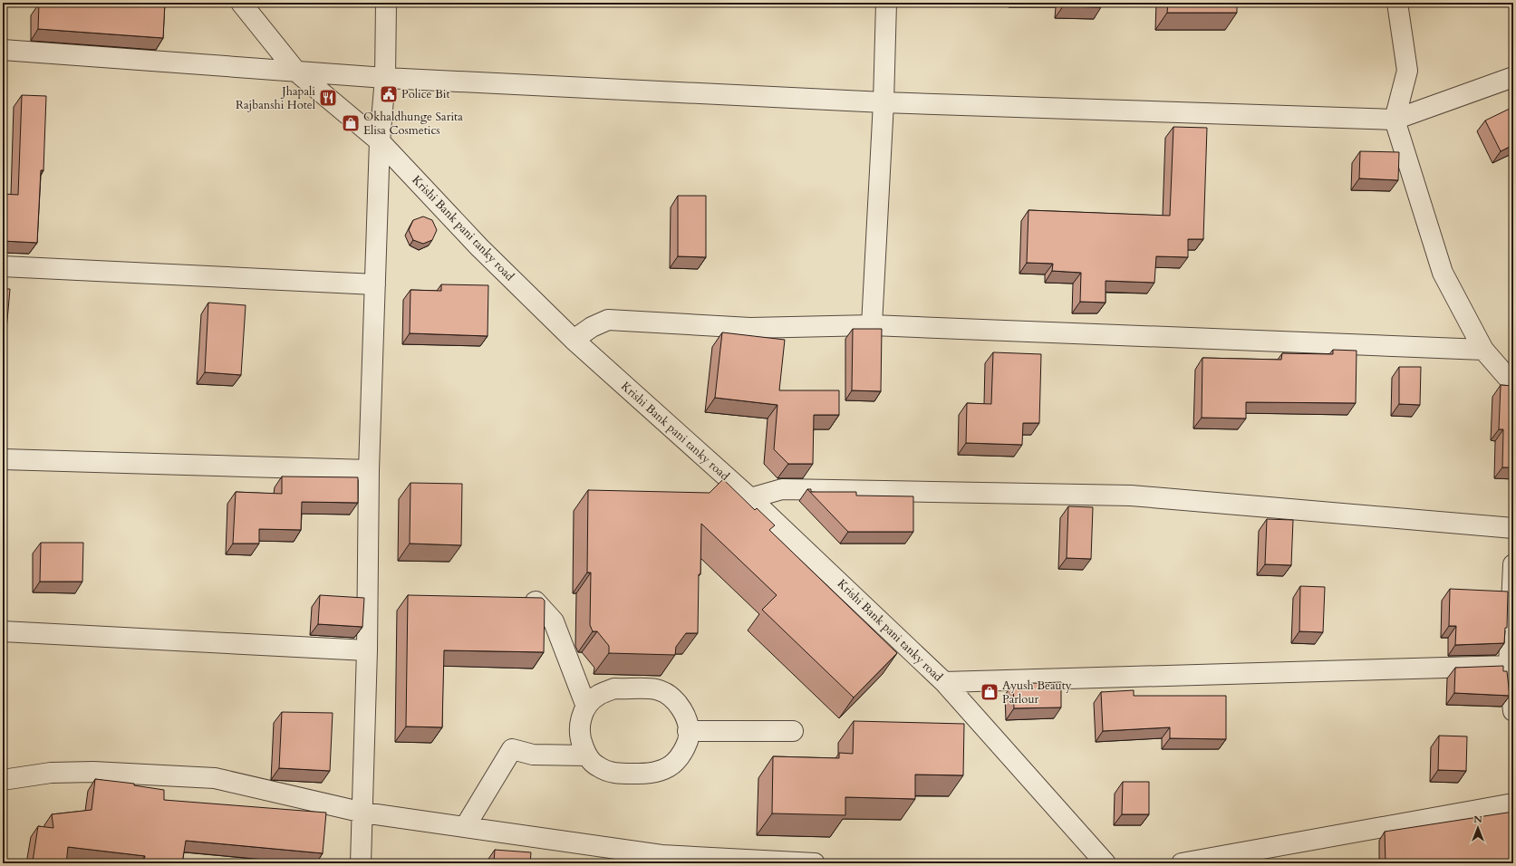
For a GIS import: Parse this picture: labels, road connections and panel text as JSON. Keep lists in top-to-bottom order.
{
  "streets": {
    "street": ["Krishi Bank pani tanky road"]
  },
  "places": {
    "public building": ["Police Bit"],
    "restaurant": ["Jhapali Rajbanshi Hotel"],
    "shop": ["Okhaldhunge Sarita Elisa Cosmetics", "Ayush Beauty Parlour"]
  },
  "north": "top"
}
